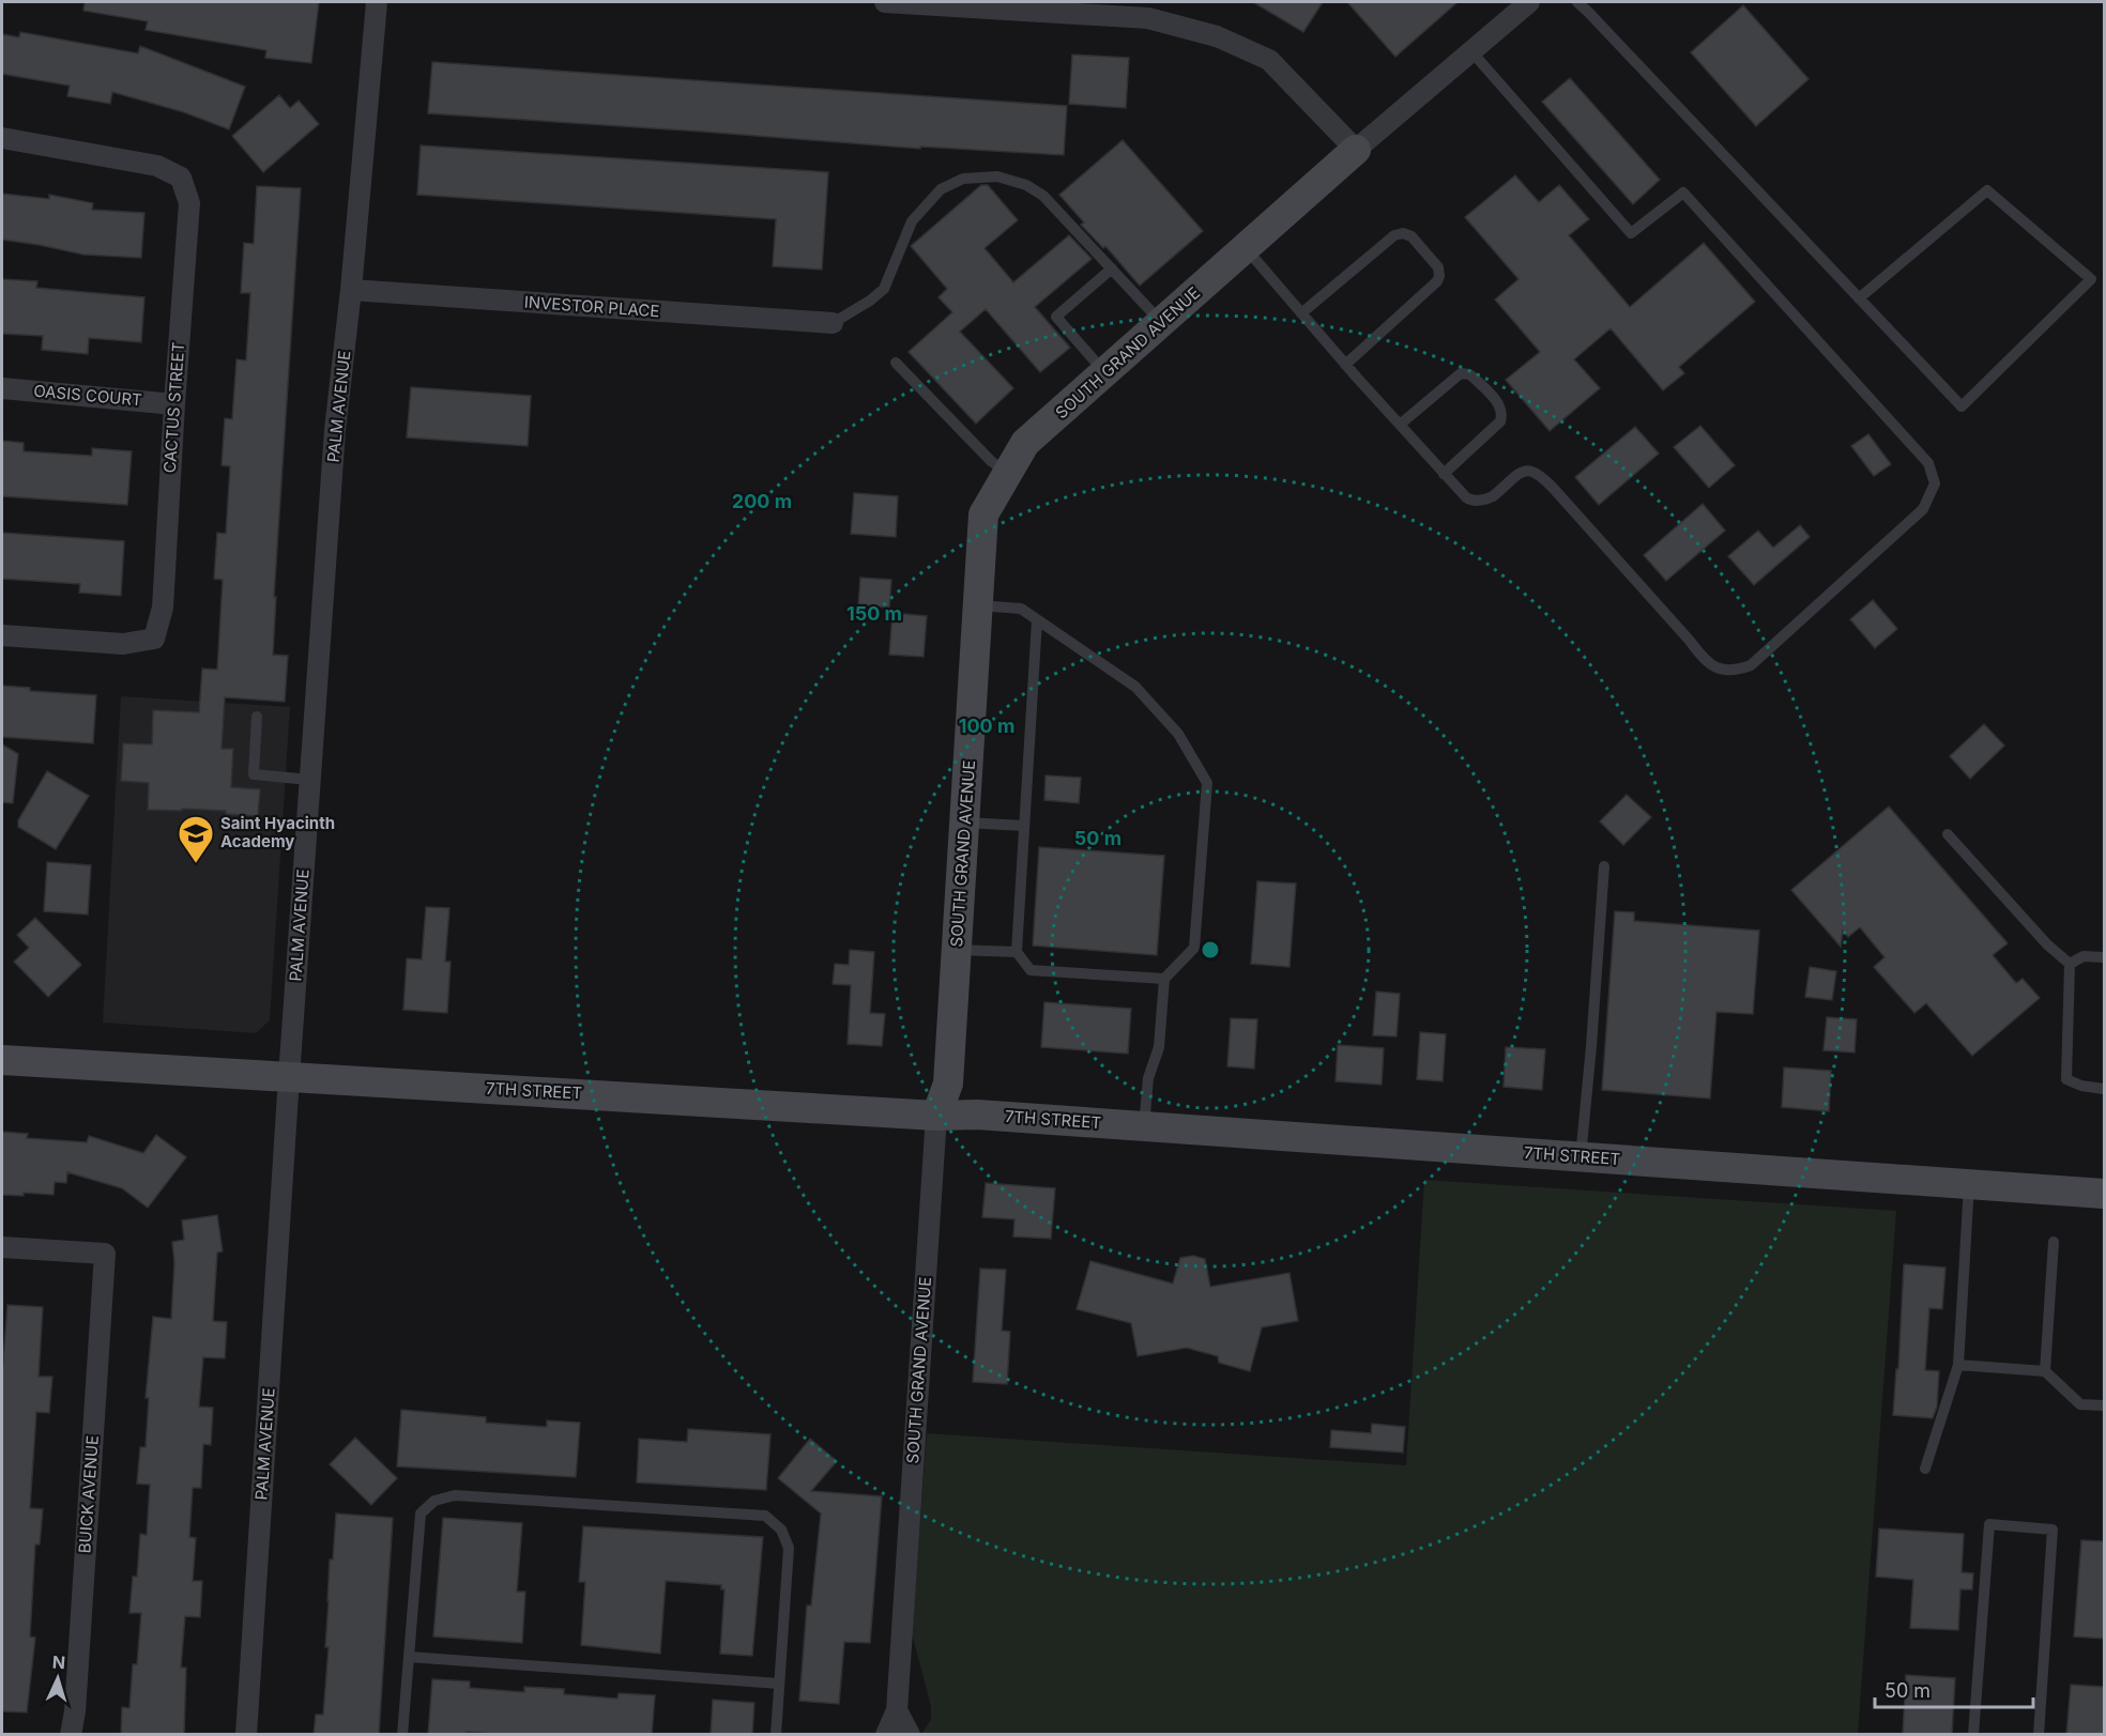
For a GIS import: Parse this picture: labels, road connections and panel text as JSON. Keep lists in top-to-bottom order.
{
  "streets": {
    "street": [
      "INVESTOR PLACE",
      "SOUTH GRAND AVENUE",
      "OASIS COURT",
      "PALM AVENUE",
      "CACTUS STREET",
      "7TH STREET",
      "BUICK AVENUE"
    ]
  },
  "crossings": [
    ["INVESTOR PLACE", "PALM AVENUE"],
    ["SOUTH GRAND AVENUE", "7TH STREET"],
    ["OASIS COURT", "CACTUS STREET"],
    ["PALM AVENUE", "7TH STREET"]
  ],
  "places": {
    "school or university": ["Saint Hyacinth Academy"]
  },
  "scale_bar": "50 m",
  "north": "top",
  "rings": [
    "200 m",
    "150 m",
    "100 m",
    "50 m"
  ]
}
